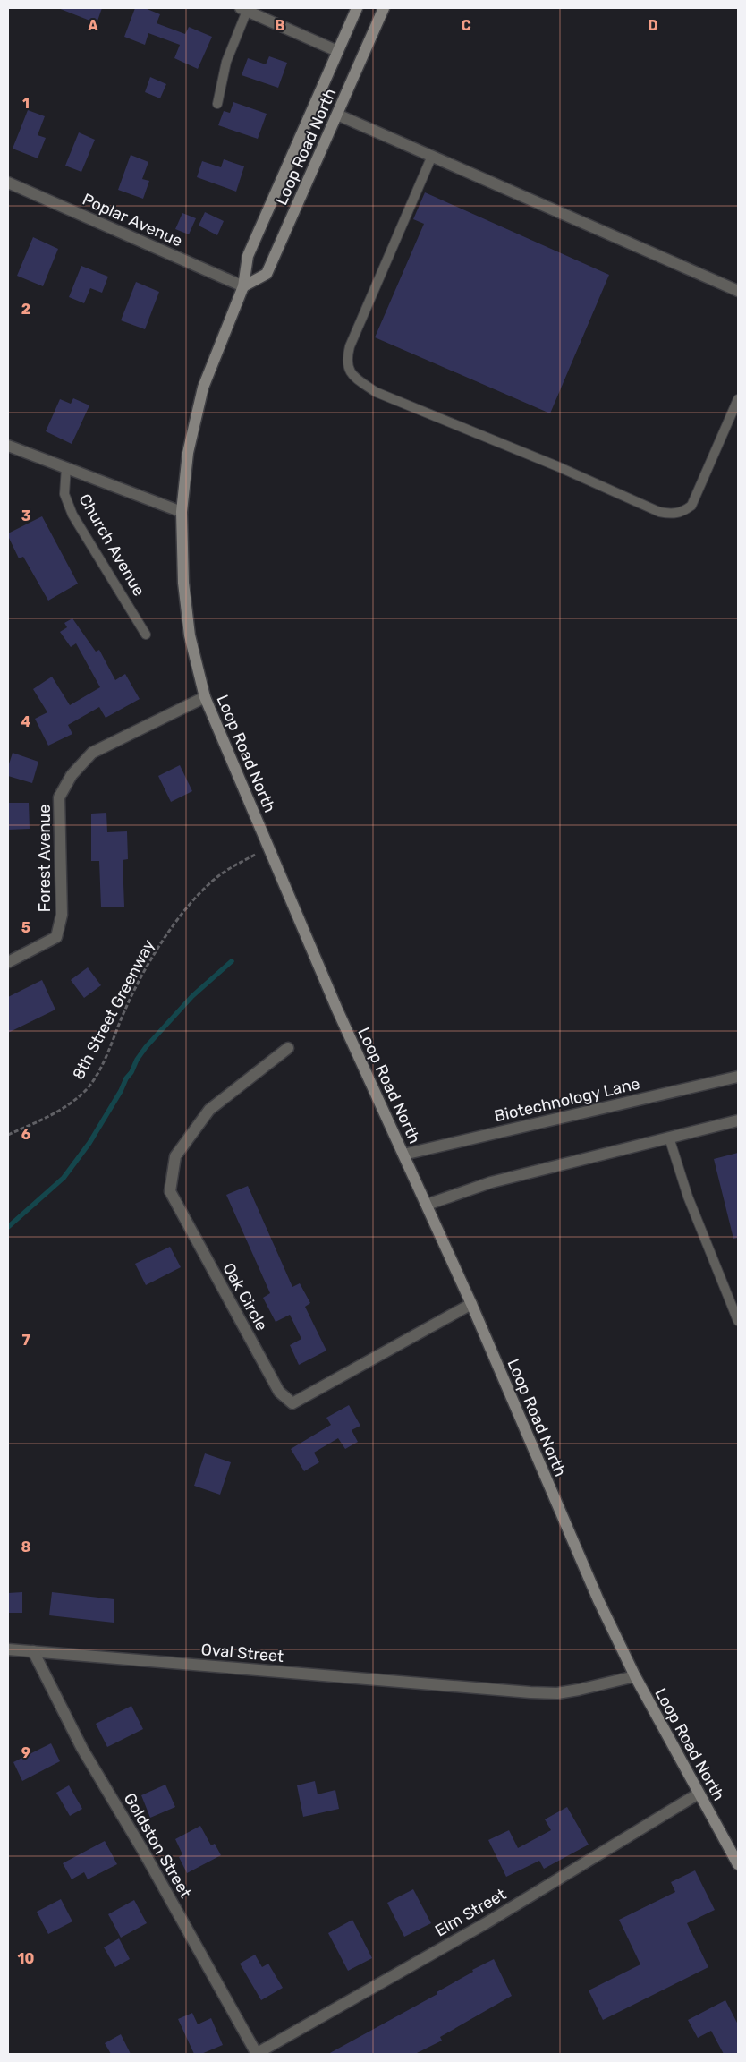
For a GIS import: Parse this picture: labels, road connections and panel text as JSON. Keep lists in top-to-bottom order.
{
  "streets": {
    "main road": ["Loop Road North"],
    "street": [
      "Poplar Avenue",
      "Church Avenue",
      "Forest Avenue",
      "Biotechnology Lane",
      "Oak Circle",
      "Oval Street",
      "Goldston Street",
      "Elm Street"
    ],
    "path": ["8th Street Greenway"]
  },
  "crossings": [
    ["Loop Road North", "Poplar Avenue"],
    ["Loop Road North", "Church Avenue"],
    ["Loop Road North", "Forest Avenue"],
    ["Loop Road North", "8th Street Greenway"],
    ["Loop Road North", "Biotechnology Lane"],
    ["Loop Road North", "Oak Circle"],
    ["Loop Road North", "Oval Street"],
    ["Loop Road North", "Elm Street"],
    ["Oval Street", "Goldston Street"],
    ["Goldston Street", "Elm Street"]
  ],
  "grid": {
    "columns": [
      "A",
      "B",
      "C",
      "D"
    ],
    "rows": [
      "1",
      "2",
      "3",
      "4",
      "5",
      "6",
      "7",
      "8",
      "9",
      "10"
    ]
  }
}
